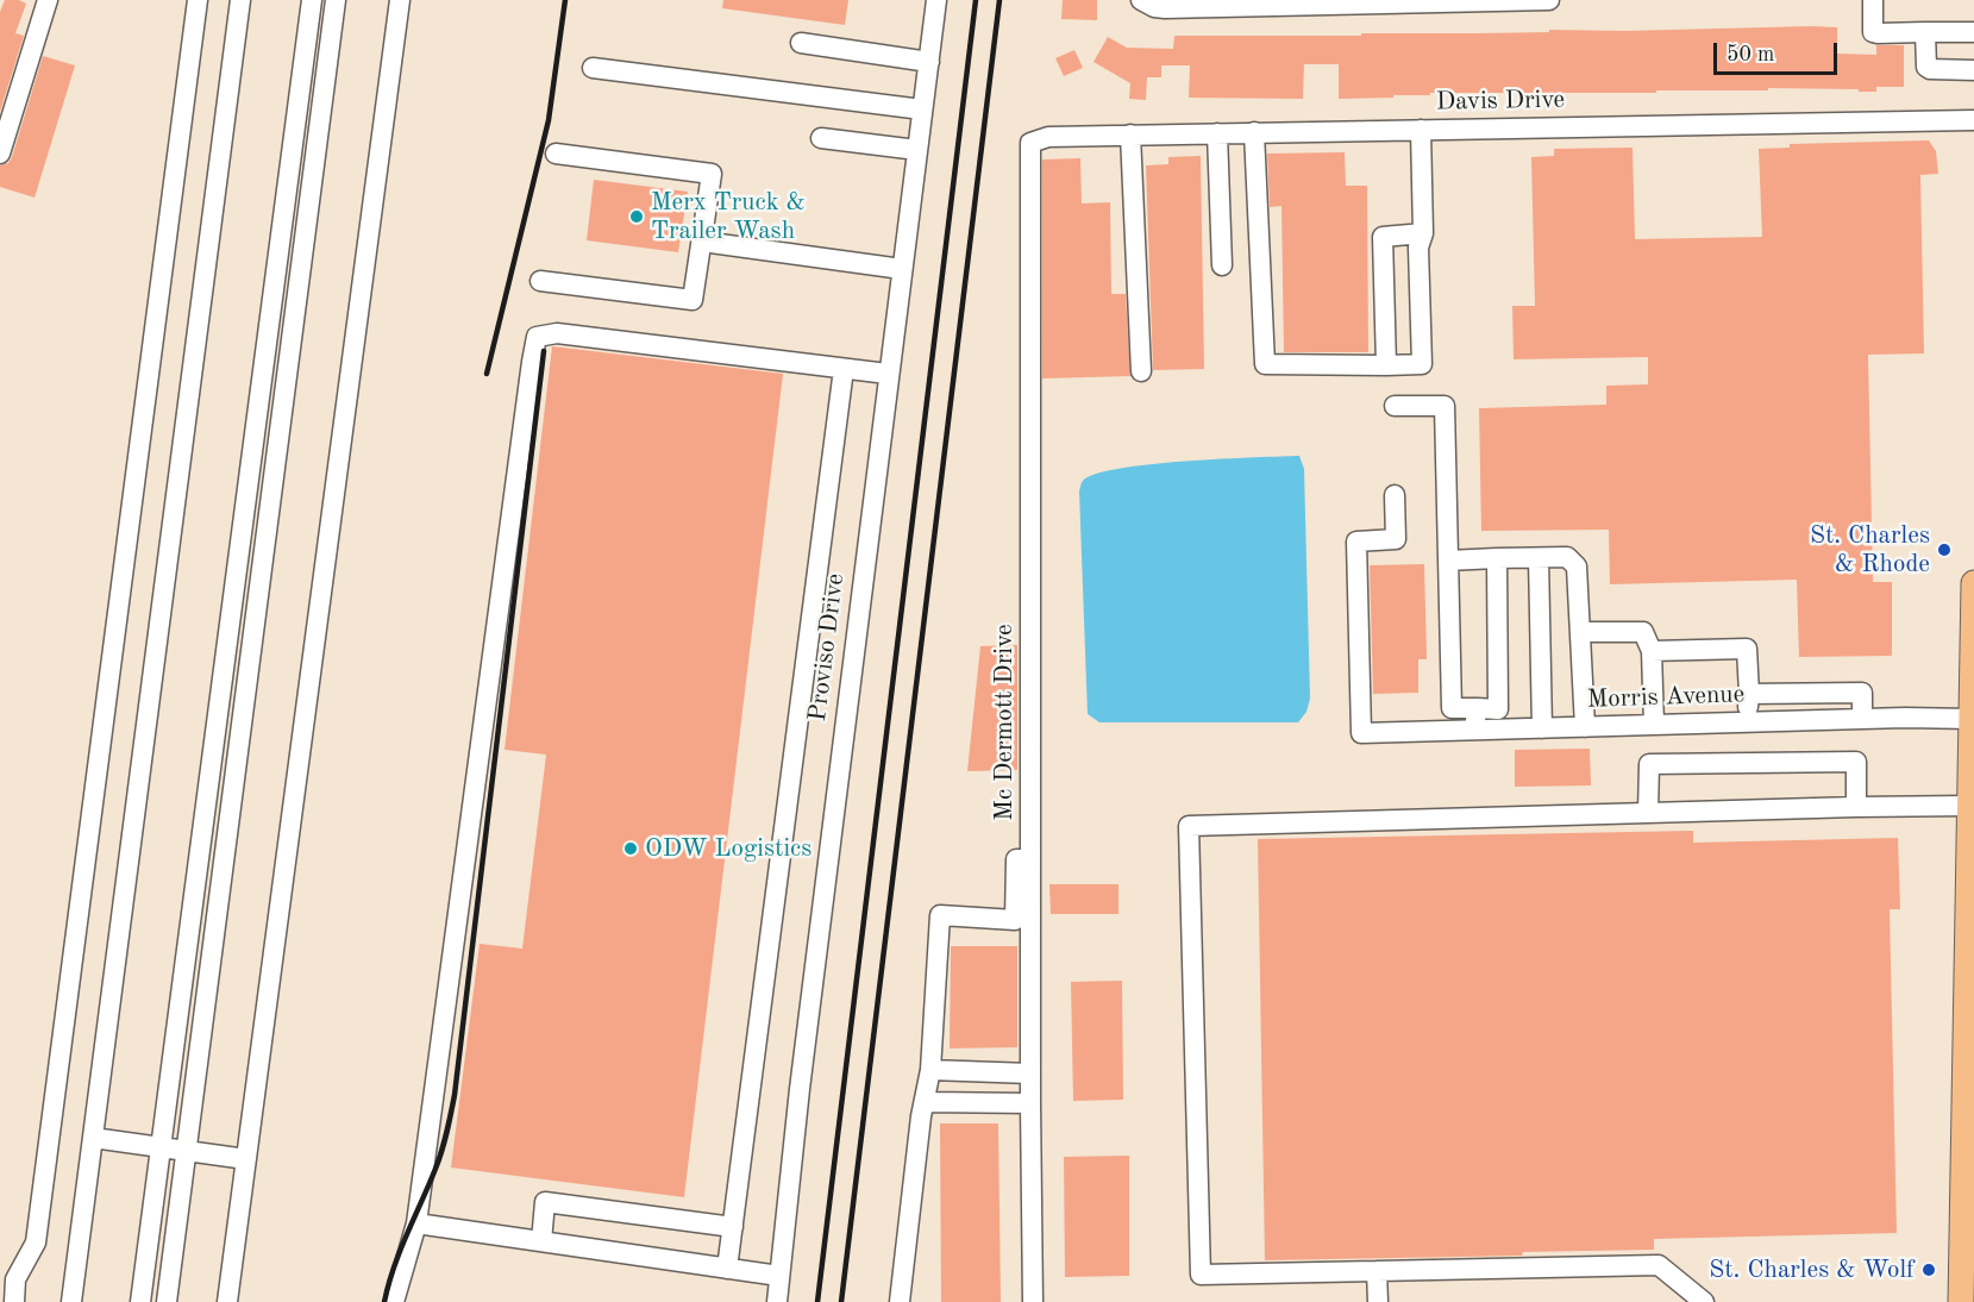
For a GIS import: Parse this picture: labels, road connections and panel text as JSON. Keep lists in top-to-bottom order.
{
  "streets": {
    "street": [
      "Davis Drive",
      "Proviso Drive",
      "Morris Avenue",
      "Mc Dermott Drive"
    ]
  },
  "crossings": [
    ["Davis Drive", "Mc Dermott Drive"]
  ],
  "places": [
    "Merx Truck & Trailer Wash",
    "St. Charles & Rhode",
    "ODW Logistics",
    "St. Charles & Wolf"
  ],
  "scale_bar": "50 m"
}
